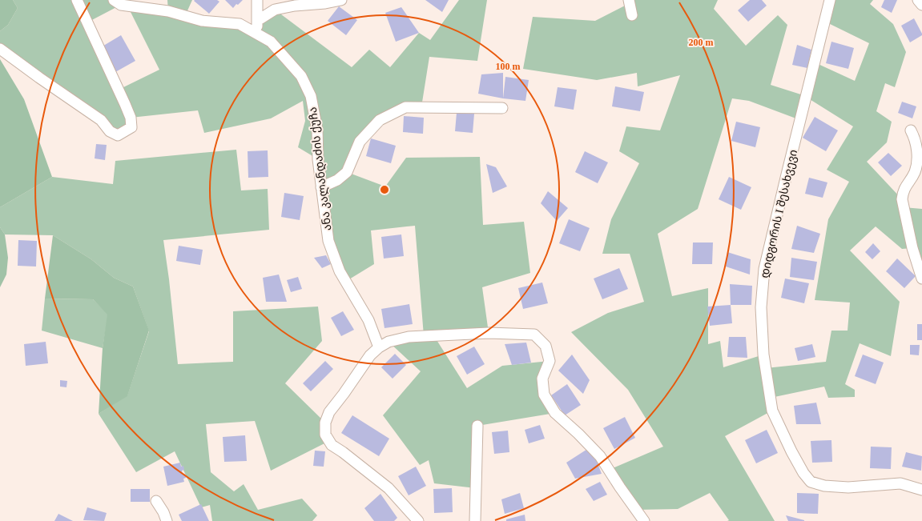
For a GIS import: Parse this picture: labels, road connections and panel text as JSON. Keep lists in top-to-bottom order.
{
  "streets": {
    "street": ["ანა კალანდაძის ქუჩა", "დიდგორის I შესახვევი"]
  },
  "rings": ["200 m", "100 m"]
}
